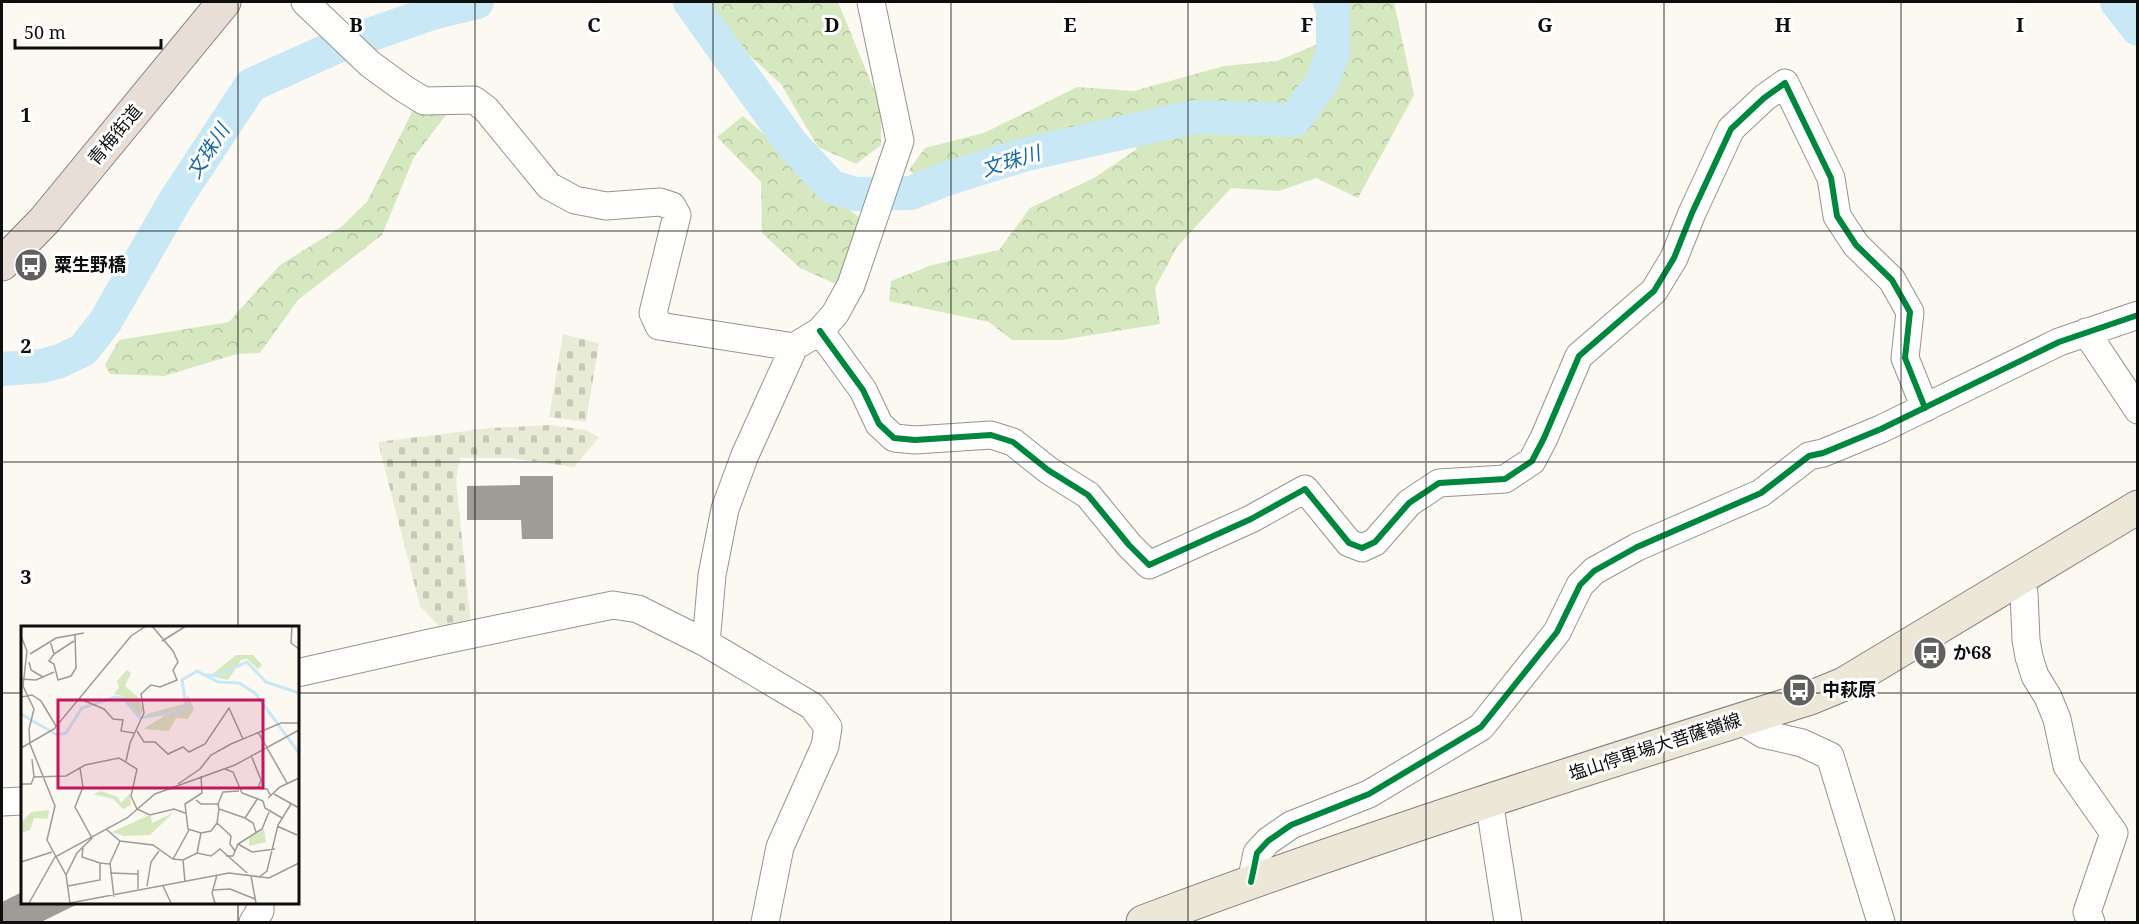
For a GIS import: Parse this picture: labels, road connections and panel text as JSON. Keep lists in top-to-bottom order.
{
  "streets": {
    "highway": ["青梅街道"],
    "main road": ["塩山停車場大菩薩嶺線"]
  },
  "water": ["文珠川"],
  "places": {
    "bus stop": ["粟生野橋", "か68", "中萩原"]
  },
  "scale_bar": "50 m",
  "grid": {
    "columns": [
      "B",
      "C",
      "D",
      "E",
      "F",
      "G",
      "H",
      "I"
    ],
    "rows": ["1", "2", "3"]
  }
}
